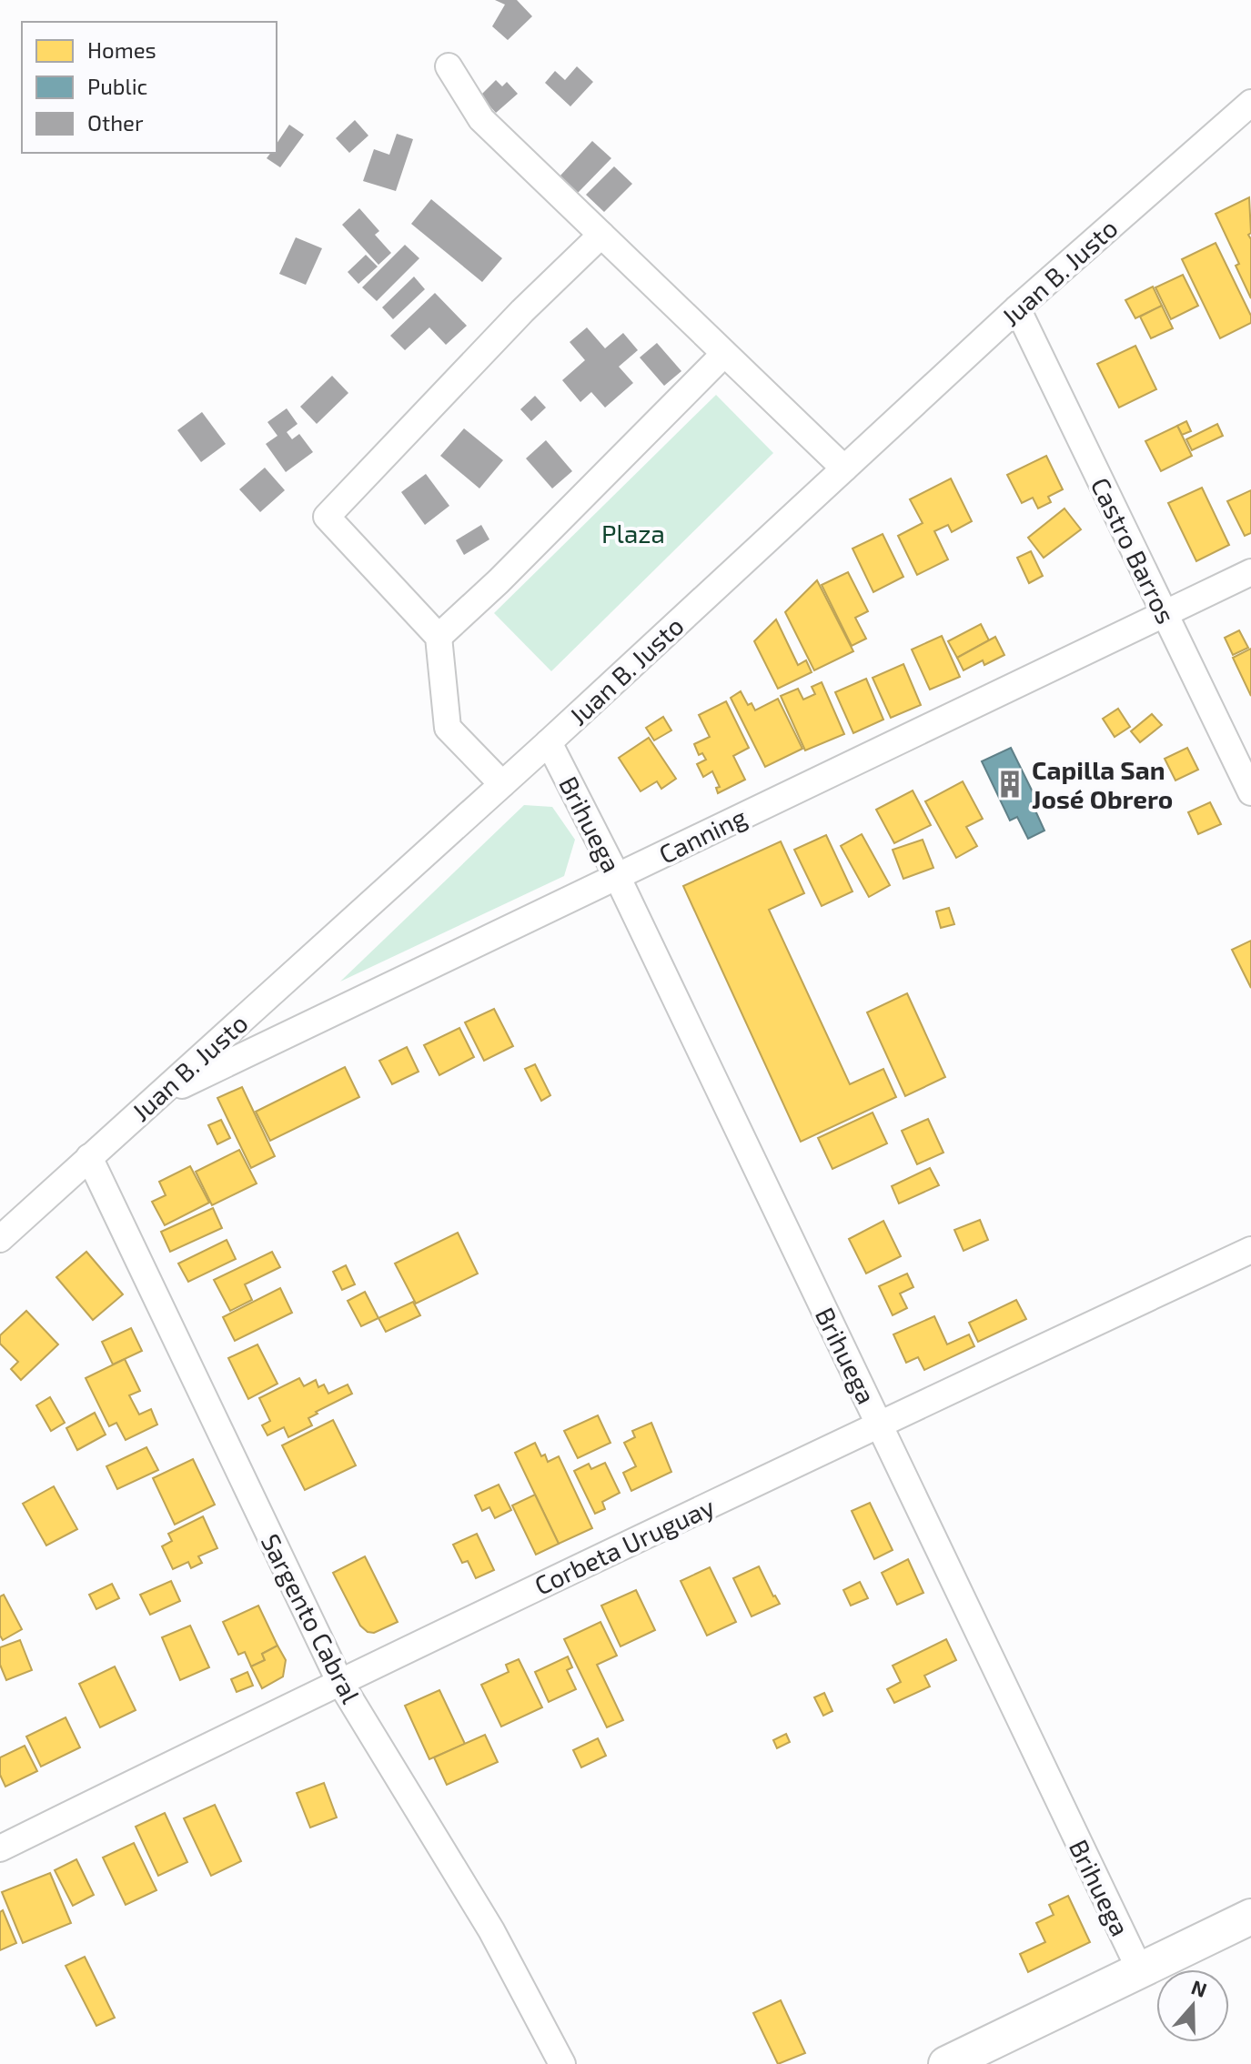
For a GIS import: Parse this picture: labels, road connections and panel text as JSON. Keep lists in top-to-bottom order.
{
  "streets": {
    "street": [
      "Juan B. Justo",
      "Castro Barros",
      "Brihuega",
      "Canning",
      "Corbeta Uruguay",
      "Sargento Cabral"
    ]
  },
  "crossings": [
    ["Juan B. Justo", "Castro Barros"],
    ["Juan B. Justo", "Brihuega"],
    ["Juan B. Justo", "Canning"],
    ["Juan B. Justo", "Sargento Cabral"],
    ["Castro Barros", "Canning"],
    ["Brihuega", "Canning"],
    ["Brihuega", "Corbeta Uruguay"],
    ["Corbeta Uruguay", "Sargento Cabral"]
  ],
  "parks": ["Plaza"],
  "places": {
    "building": ["Capilla San José Obrero"]
  },
  "legend": ["Homes", "Public", "Other"],
  "north": "top"
}
